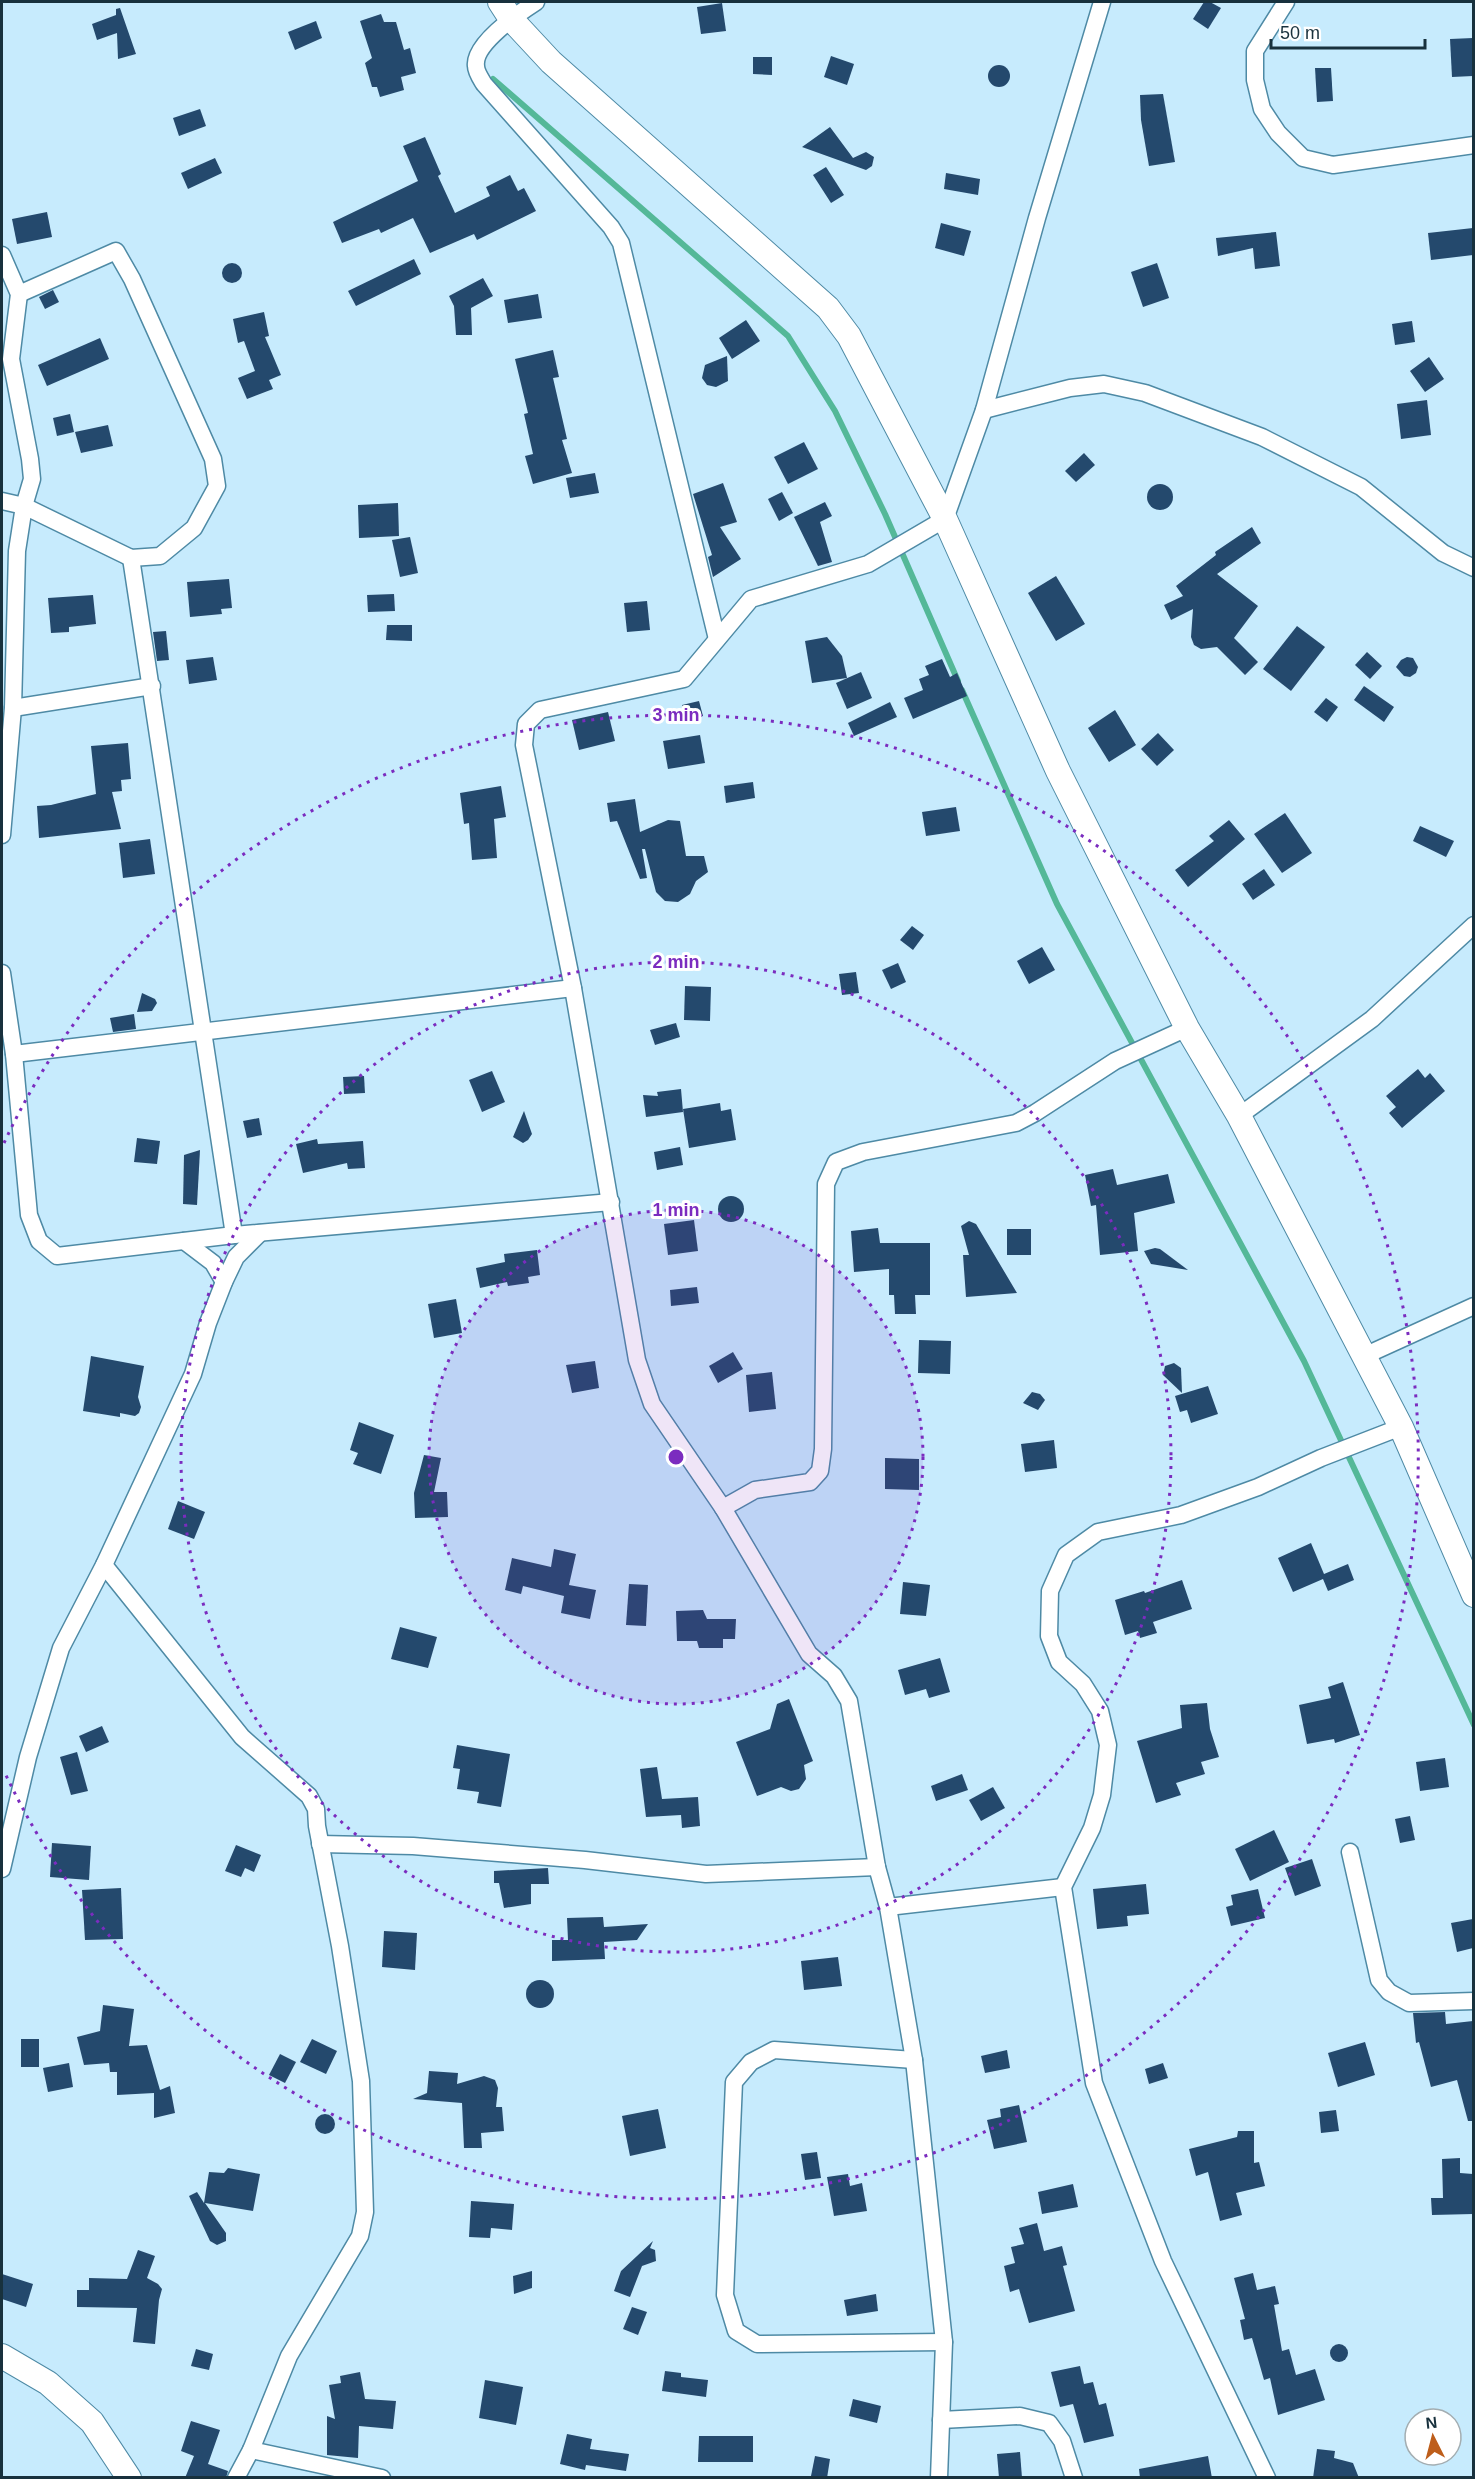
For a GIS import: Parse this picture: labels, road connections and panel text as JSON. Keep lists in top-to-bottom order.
{
  "scale_bar": "50 m",
  "north": "top",
  "rings": ["3 min", "2 min", "1 min"]
}
